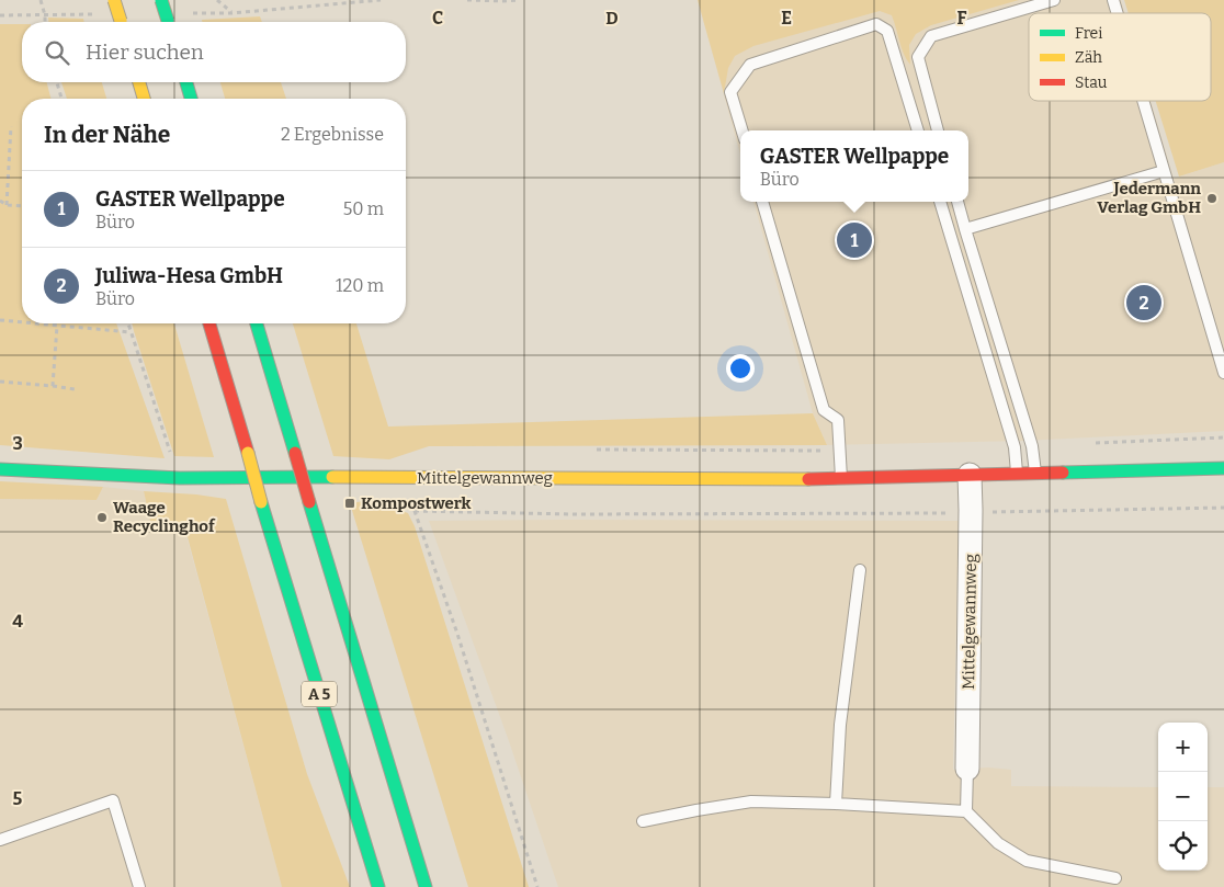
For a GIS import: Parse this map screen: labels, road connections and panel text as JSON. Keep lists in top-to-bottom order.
{
  "streets": {
    "main road": ["Mittelgewannweg", "A 5"]
  },
  "places": {
    "other": ["Jedermann Verlag GmbH", "Waage Recyclinghof"],
    "transit": ["Kompostwerk"]
  },
  "legend": ["Frei", "Zäh", "Stau"],
  "page": {
    "search": "Hier suchen",
    "heading": ["In der Nähe", "2 Ergebnisse"],
    "popup": ["GASTER Wellpappe", "Büro"],
    "list": [
      {
        "mark": "1",
        "name": "GASTER Wellpappe",
        "note": "Büro",
        "value": "50 m"
      },
      {
        "mark": "2",
        "name": "Juliwa-Hesa GmbH",
        "note": "Büro",
        "value": "120 m"
      }
    ],
    "pins": ["1", "2"],
    "map_buttons": ["+", "−"]
  },
  "grid": {
    "columns": [
      "C",
      "D",
      "E",
      "F"
    ],
    "rows": ["3", "4", "5"]
  }
}
